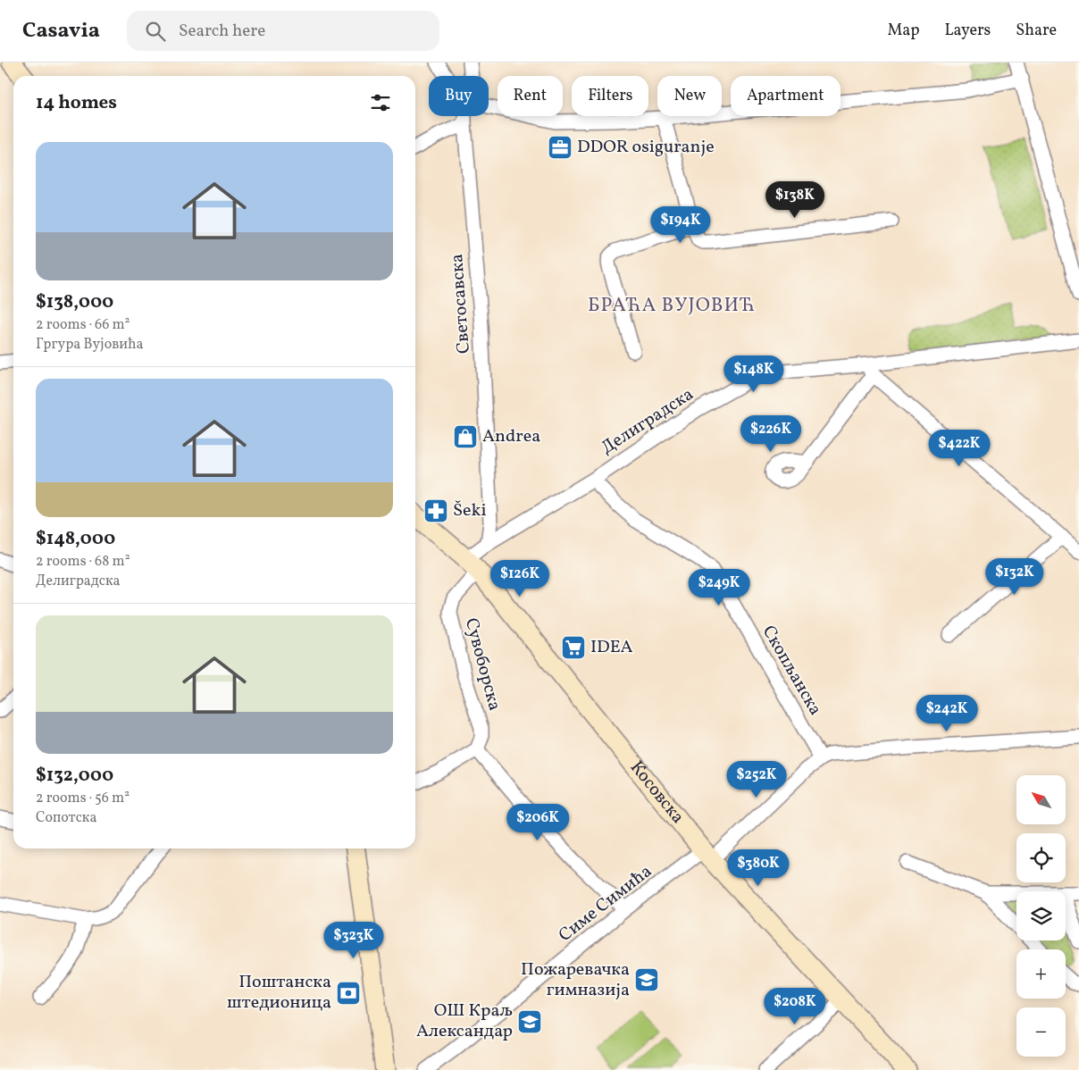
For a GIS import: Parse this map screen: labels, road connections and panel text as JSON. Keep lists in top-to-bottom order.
{
  "streets": {
    "main road": ["Косовска"],
    "street": [
      "Светосавска",
      "Делиградска",
      "Сувоборска",
      "Скопљанска",
      "Симе Симића"
    ]
  },
  "crossings": [
    ["Светосавска", "Делиградска"],
    ["Делиградска", "Сувоборска"],
    ["Делиградска", "Скопљанска"],
    ["Делиградска", "Косовска"],
    ["Сувоборска", "Косовска"],
    ["Скопљанска", "Симе Симића"],
    ["Косовска", "Симе Симића"]
  ],
  "districts": ["БРАЋА ВУЈОВИЋ"],
  "places": {
    "office": ["DDOR osiguranje"],
    "shop": ["Andrea"],
    "pharmacy": ["Šeki"],
    "supermarket": ["IDEA"],
    "school or university": ["Пожаревачка гимназија", "ОШ Краљ Александар"],
    "bank": ["Поштанска штедионица"]
  },
  "north": "top left",
  "page": {
    "header": "Casavia",
    "search": "Search here",
    "nav": ["Map", "Layers", "Share"],
    "chip": [
      "Buy",
      "Rent",
      "Filters",
      "New",
      "Apartment"
    ],
    "heading": "14 homes",
    "list": [
      {
        "name": "$138,000",
        "note": "2 rooms · 66 m² · Гргура Вујовића"
      },
      {
        "name": "$148,000",
        "note": "2 rooms · 68 m² · Делиградска"
      },
      {
        "name": "$132,000",
        "note": "2 rooms · 56 m² · Сопотска"
      }
    ],
    "price": [
      "$138K",
      "$194K",
      "$148K",
      "$226K",
      "$422K",
      "$132K",
      "$126K",
      "$249K",
      "$242K",
      "$252K",
      "$206K",
      "$380K",
      "$323K",
      "$208K"
    ],
    "map_buttons": ["+", "−"]
  }
}
